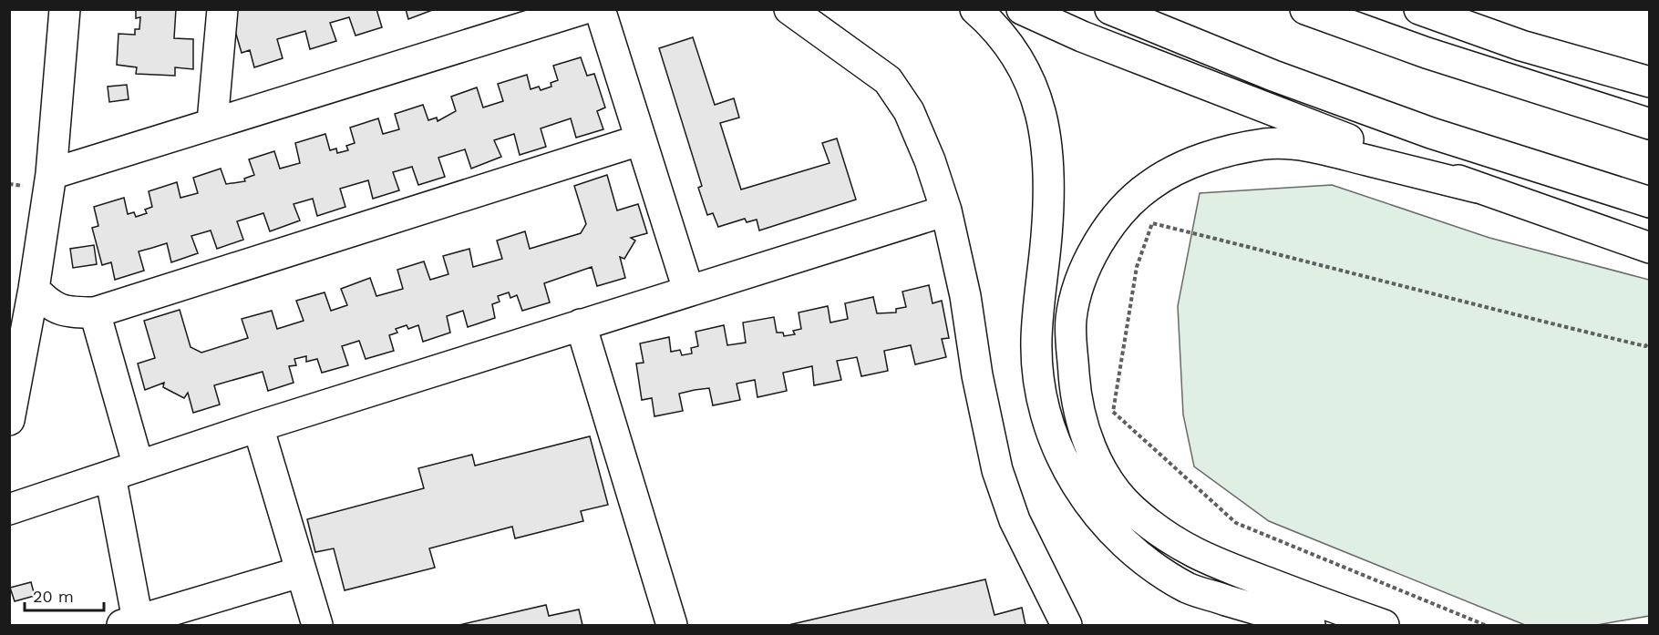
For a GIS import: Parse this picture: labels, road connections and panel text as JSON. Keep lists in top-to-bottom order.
{
  "scale_bar": "20 m"
}
